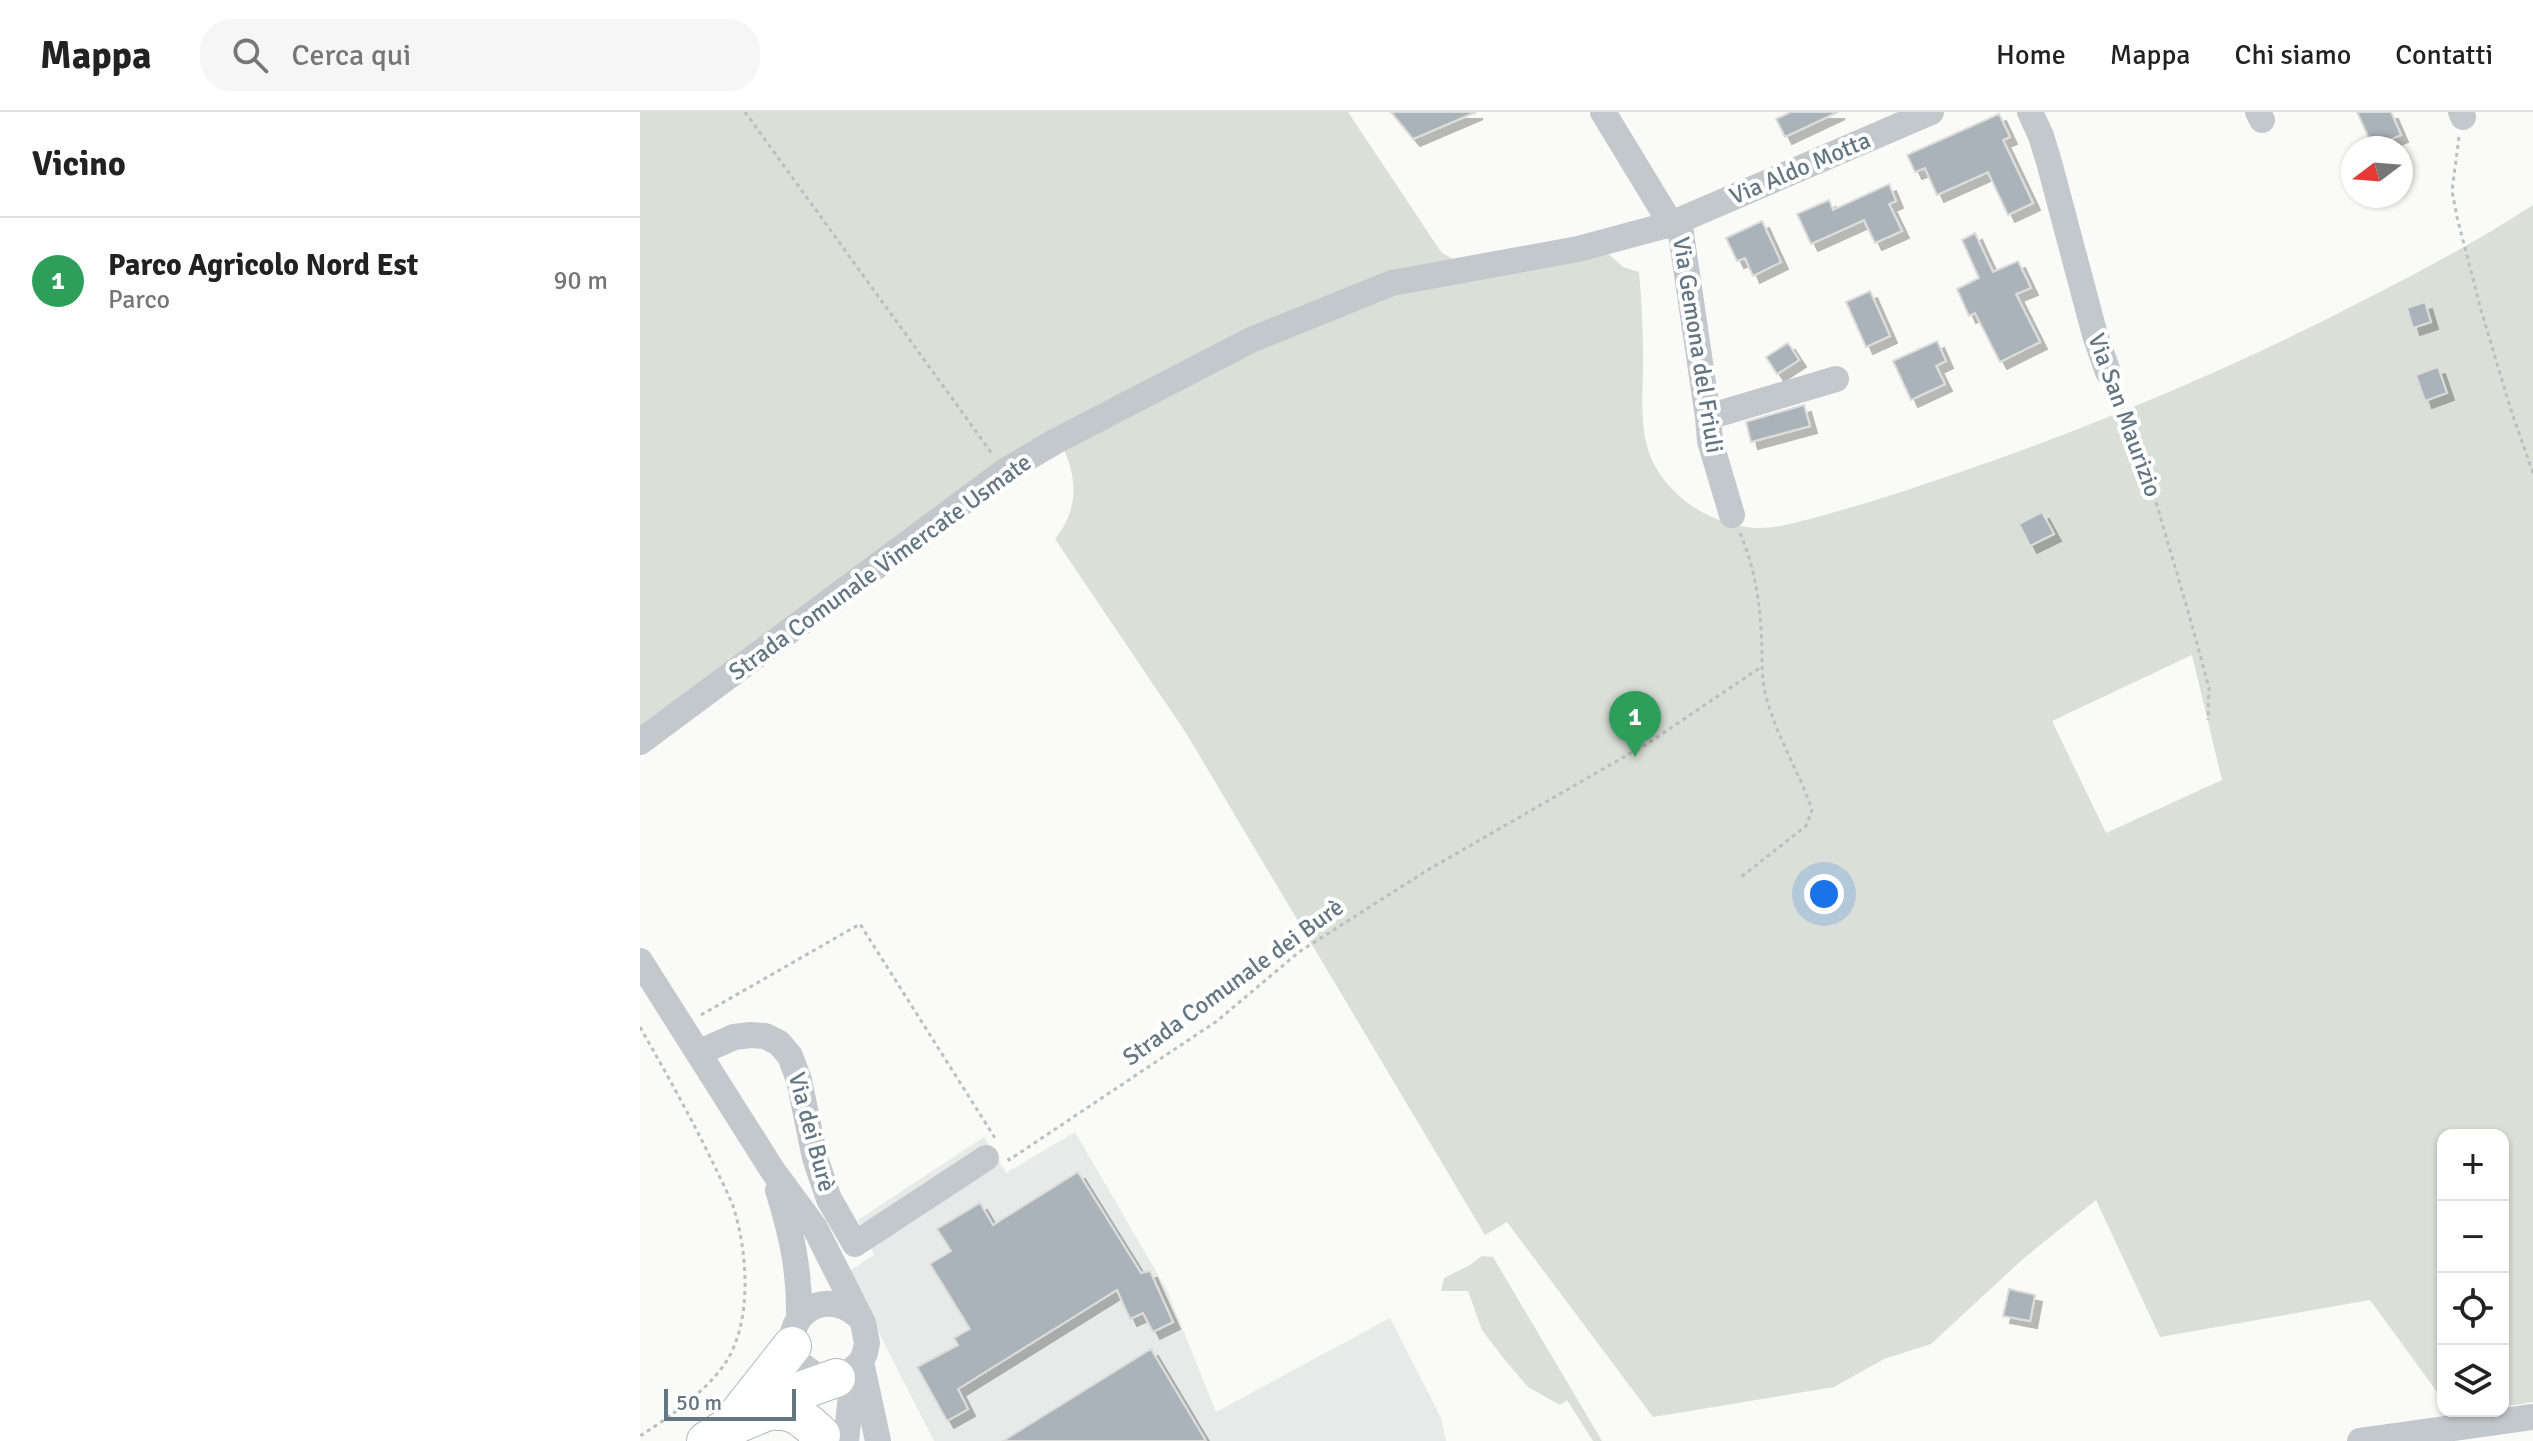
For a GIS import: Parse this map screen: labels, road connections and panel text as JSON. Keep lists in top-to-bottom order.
{
  "streets": {
    "street": [
      "Via Aldo Motta",
      "Via Gemona del Friuli",
      "Via San Maurizio",
      "Strada Comunale Vimercate Usmate",
      "Via dei Burè"
    ],
    "path": ["Strada Comunale dei Burè"]
  },
  "crossings": [
    ["Via Aldo Motta", "Via Gemona del Friuli"],
    ["Via Aldo Motta", "Strada Comunale Vimercate Usmate"],
    ["Via Gemona del Friuli", "Strada Comunale Vimercate Usmate"]
  ],
  "scale_bar": "50 m",
  "north": "left",
  "page": {
    "header": "Mappa",
    "search": "Cerca qui",
    "nav": [
      "Home",
      "Mappa",
      "Chi siamo",
      "Contatti"
    ],
    "heading": "Vicino",
    "list": [
      {
        "mark": "1",
        "name": "Parco Agricolo Nord Est",
        "note": "Parco",
        "value": "90 m"
      }
    ],
    "pins": "1",
    "map_buttons": ["+", "−"],
    "scale": "50 m"
  }
}
